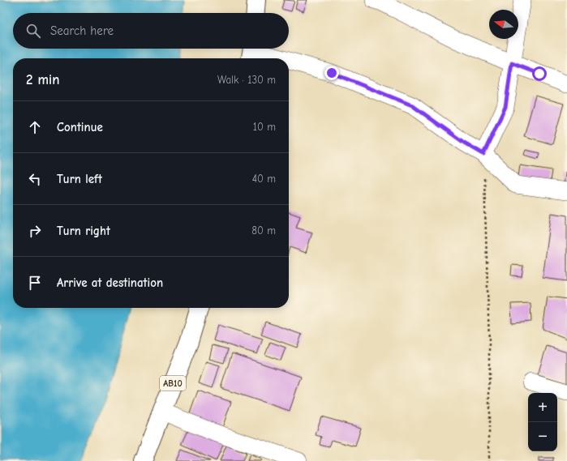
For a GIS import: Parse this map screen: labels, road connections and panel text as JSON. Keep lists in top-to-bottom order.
{
  "streets": {
    "main road": ["AB10"]
  },
  "north": "left",
  "page": {
    "search": "Search here",
    "heading": ["2 min", "Walk · 130 m"],
    "list": [
      ["Continue", "10 m"],
      ["Turn left", "40 m"],
      ["Turn right", "80 m"],
      "Arrive at destination"
    ],
    "map_buttons": ["+", "−"]
  }
}
